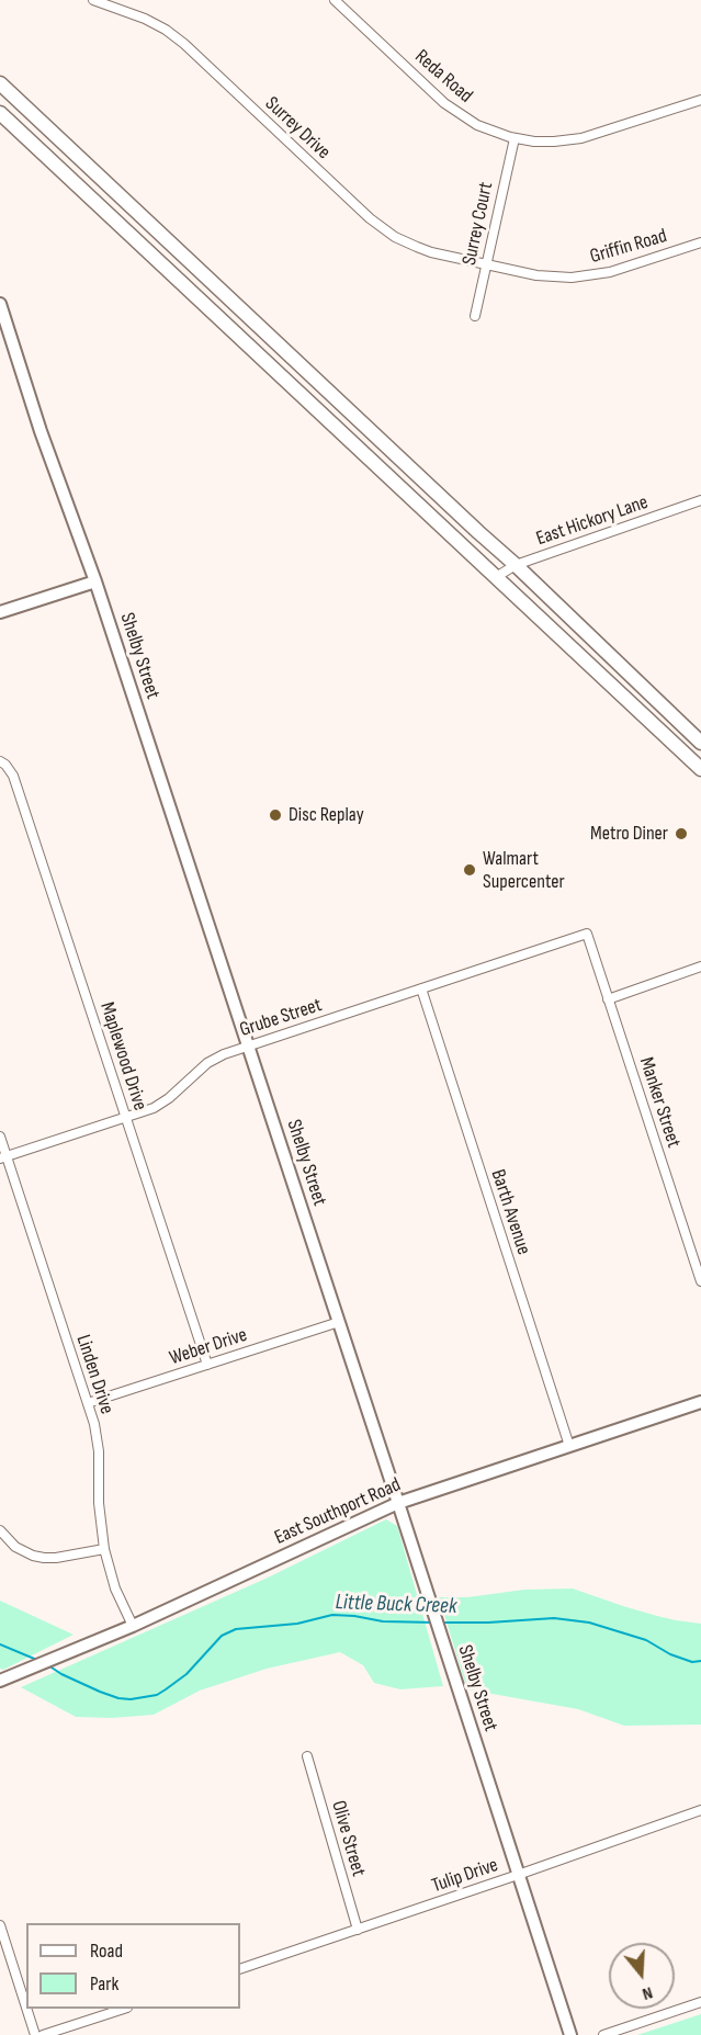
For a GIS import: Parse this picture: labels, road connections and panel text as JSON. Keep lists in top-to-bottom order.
{
  "streets": {
    "street": [
      "Reda Road",
      "Surrey Drive",
      "Surrey Court",
      "Griffin Road",
      "East Hickory Lane",
      "Shelby Street",
      "Grube Street",
      "Maplewood Drive",
      "Manker Street",
      "Barth Avenue",
      "Weber Drive",
      "Linden Drive",
      "East Southport Road",
      "Olive Street",
      "Tulip Drive"
    ]
  },
  "crossings": [
    ["Reda Road", "Surrey Court"],
    ["Surrey Drive", "Surrey Court"],
    ["Surrey Drive", "Griffin Road"],
    ["Surrey Court", "Griffin Road"],
    ["Shelby Street", "Grube Street"],
    ["Shelby Street", "Weber Drive"],
    ["Shelby Street", "East Southport Road"],
    ["Shelby Street", "Tulip Drive"],
    ["Grube Street", "Maplewood Drive"],
    ["Grube Street", "Manker Street"],
    ["Grube Street", "Barth Avenue"],
    ["Grube Street", "Linden Drive"],
    ["Maplewood Drive", "Weber Drive"],
    ["Barth Avenue", "East Southport Road"],
    ["Weber Drive", "Linden Drive"],
    ["Linden Drive", "East Southport Road"],
    ["Olive Street", "Tulip Drive"]
  ],
  "water": ["Little Buck Creek"],
  "places": ["Disc Replay", "Metro Diner", "Walmart Supercenter"],
  "legend": ["Road", "Park"],
  "north": "bottom"
}
